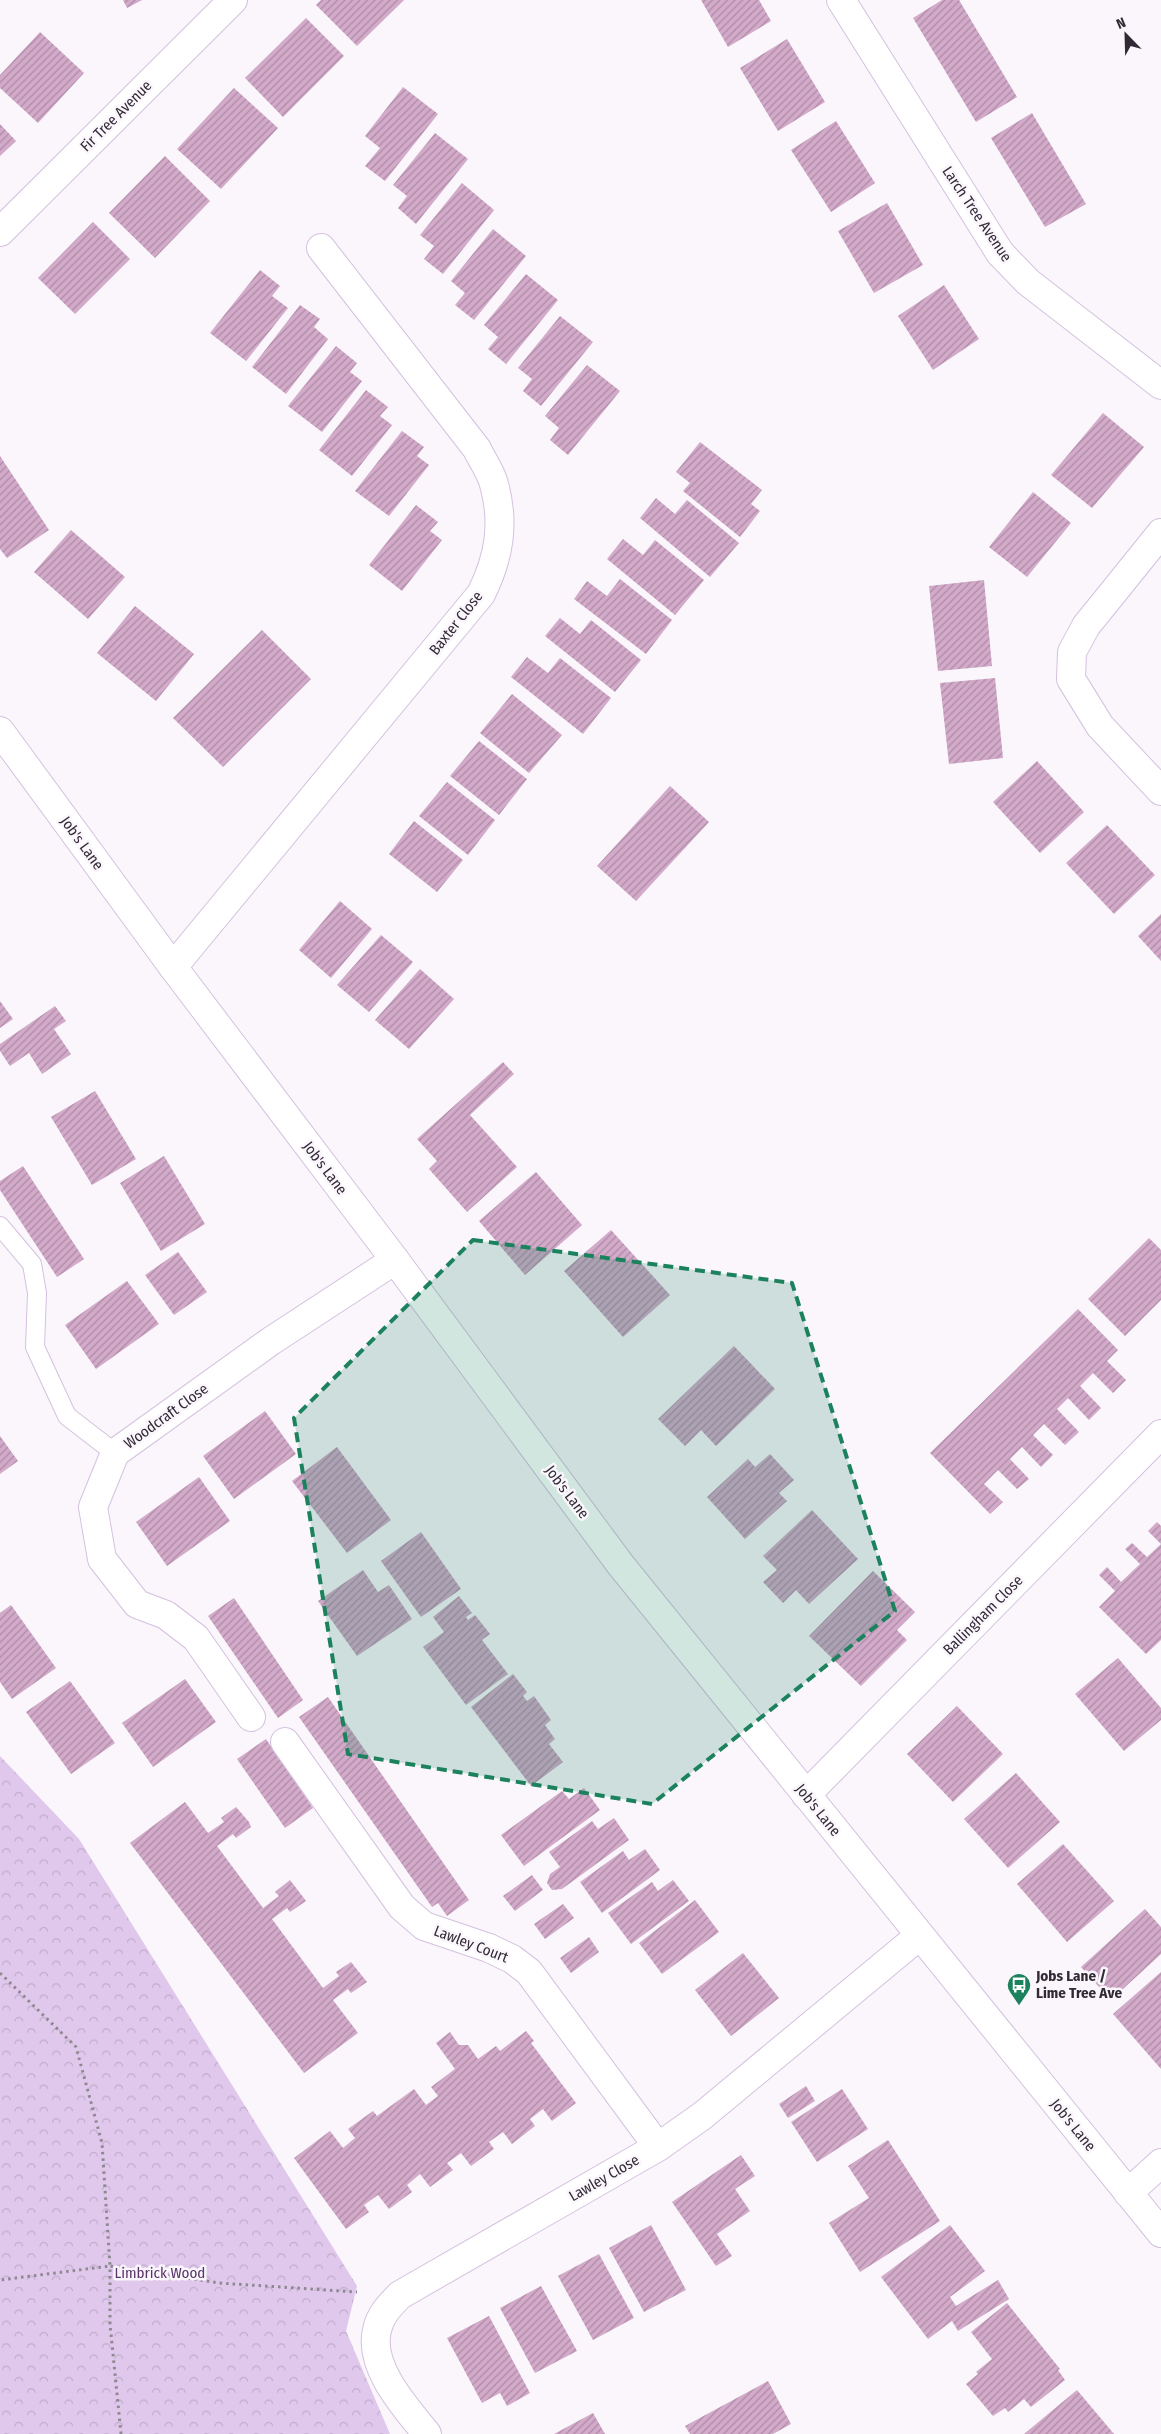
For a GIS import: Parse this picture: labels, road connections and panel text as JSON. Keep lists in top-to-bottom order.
{
  "streets": {
    "street": [
      "Fir Tree Avenue",
      "Larch Tree Avenue",
      "Baxter Close",
      "Job's Lane",
      "Woodcraft Close",
      "Ballingham Close",
      "Lawley Court",
      "Lawley Close"
    ]
  },
  "crossings": [
    ["Baxter Close", "Job's Lane"],
    ["Job's Lane", "Woodcraft Close"],
    ["Job's Lane", "Ballingham Close"],
    ["Job's Lane", "Lawley Close"],
    ["Lawley Court", "Lawley Close"]
  ],
  "parks": ["Limbrick Wood"],
  "places": {
    "bus stop": ["Jobs Lane / Lime Tree Ave"]
  },
  "north": "top left"
}
